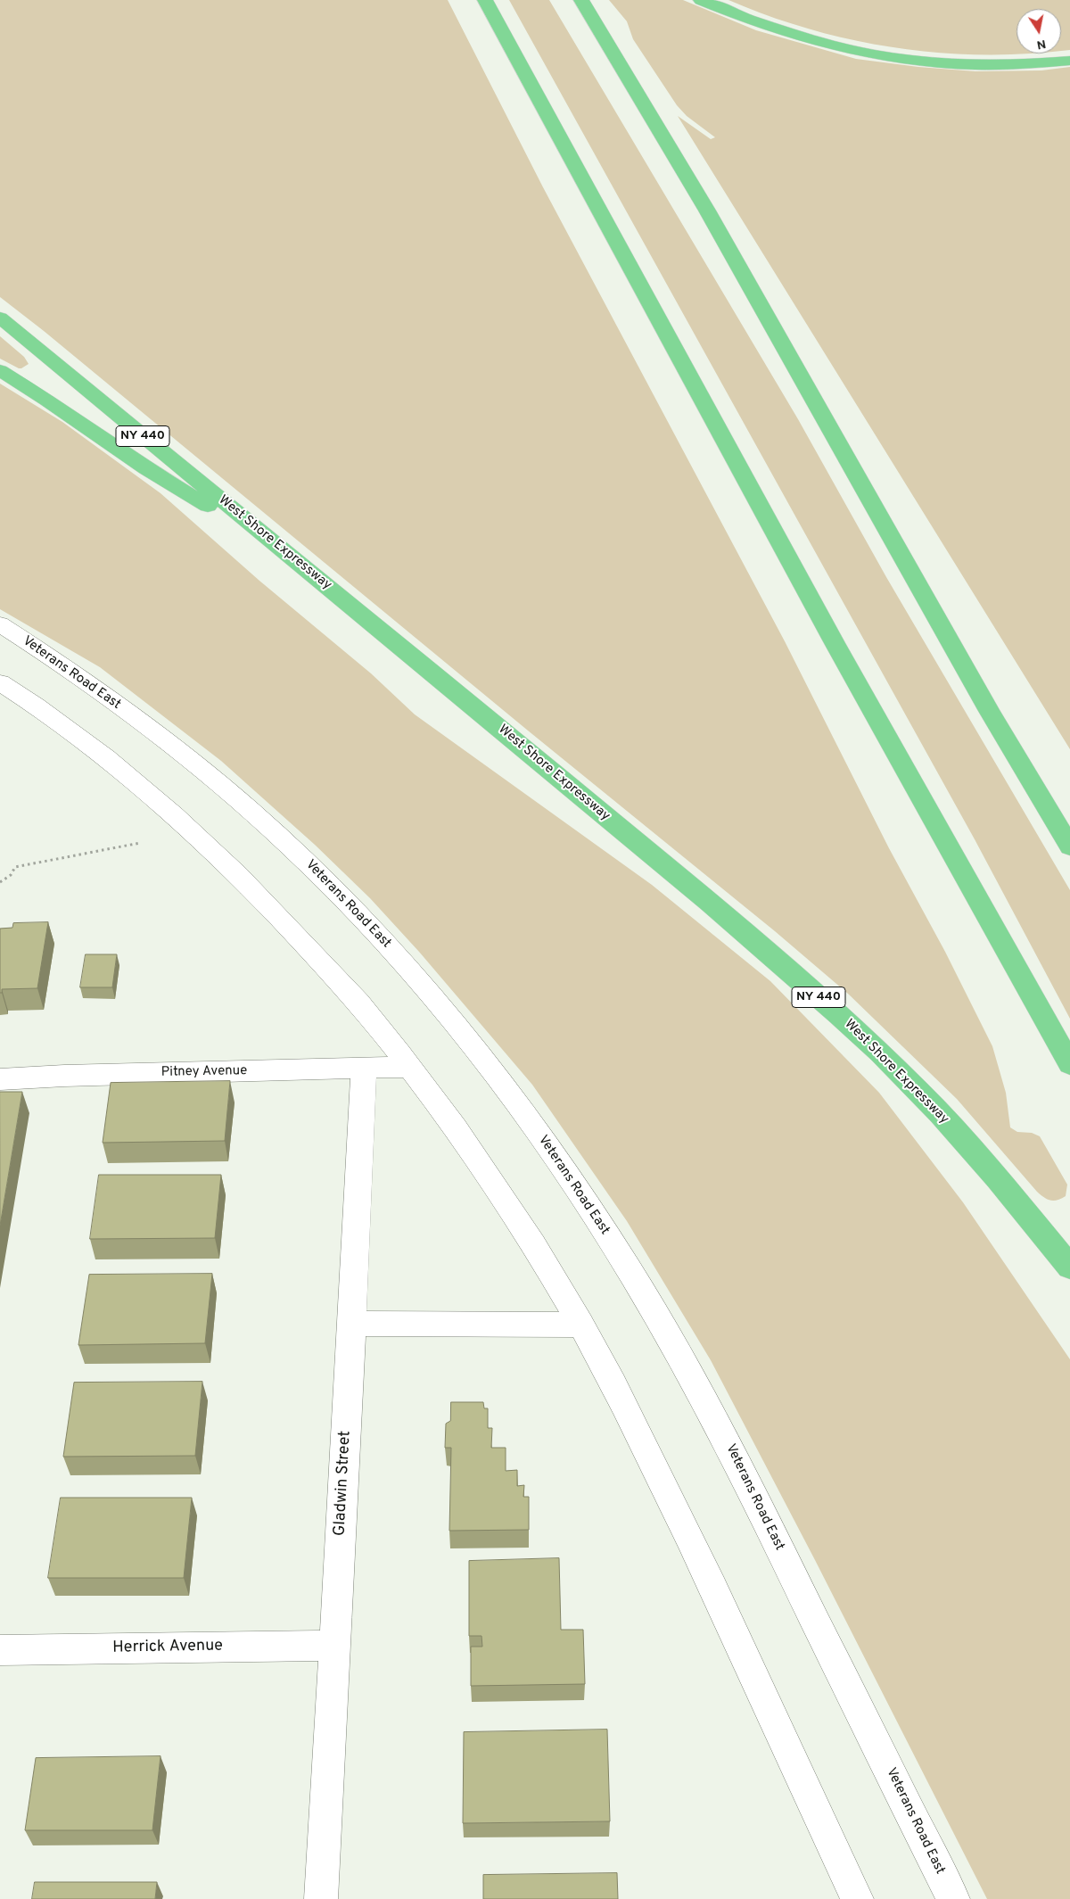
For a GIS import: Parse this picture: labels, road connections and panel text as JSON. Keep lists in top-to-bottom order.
{
  "streets": {
    "highway": ["NY 440", "West Shore Expressway"],
    "street": [
      "Veterans Road East",
      "Pitney Avenue",
      "Gladwin Street",
      "Herrick Avenue"
    ]
  },
  "crossings": [
    ["Pitney Avenue", "Gladwin Street"],
    ["Gladwin Street", "Herrick Avenue"]
  ],
  "north": "bottom"
}
